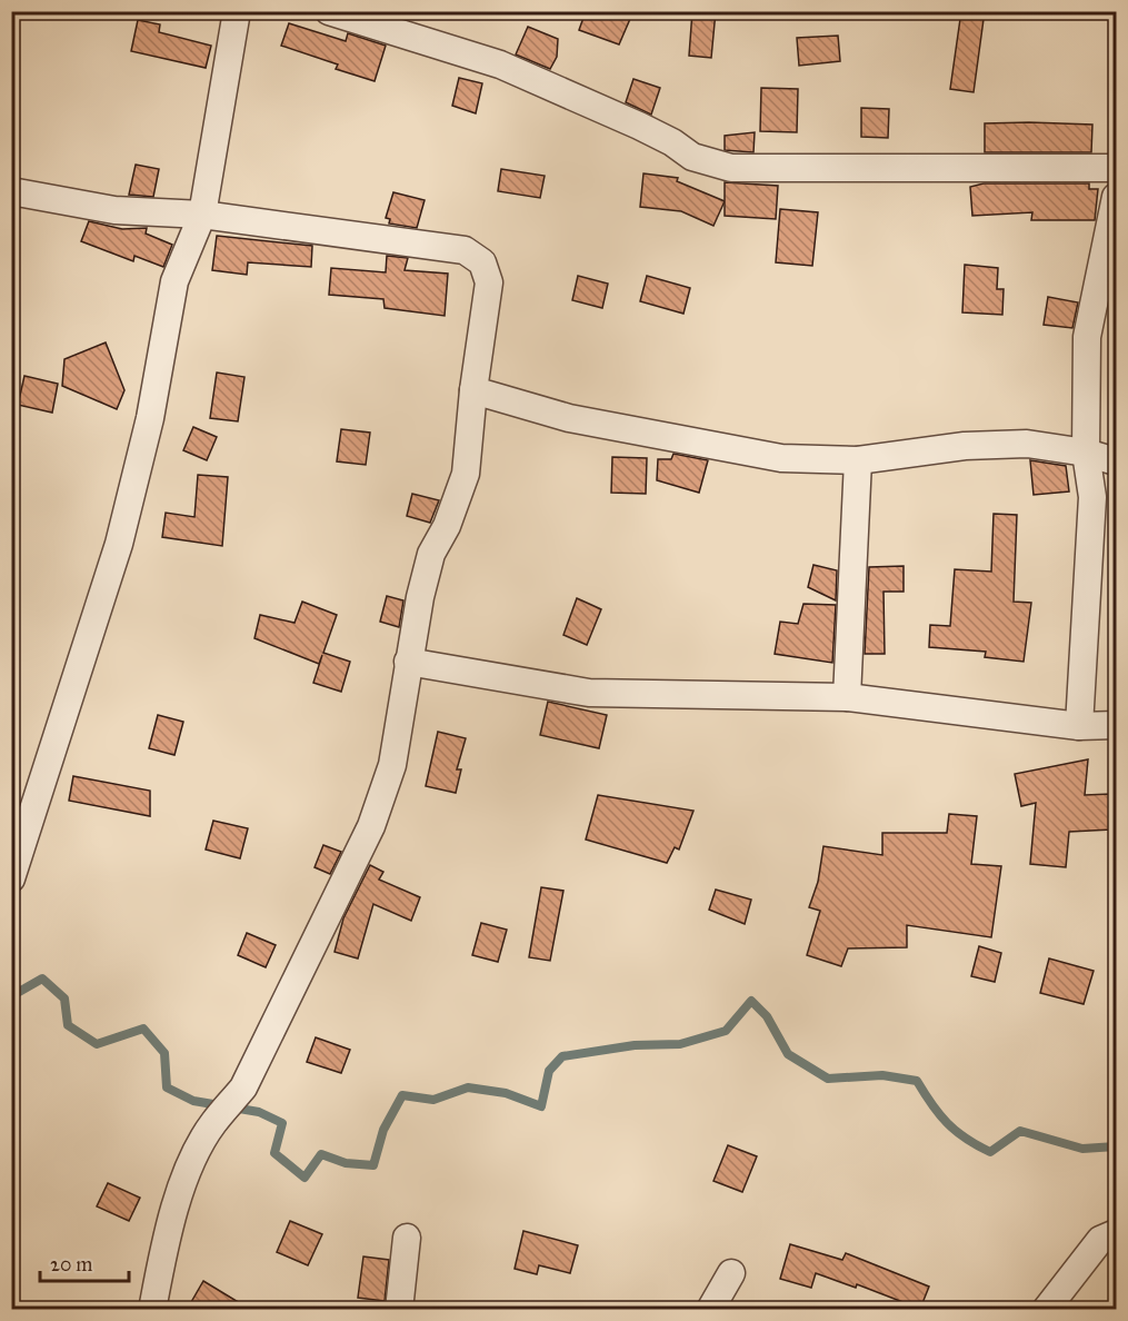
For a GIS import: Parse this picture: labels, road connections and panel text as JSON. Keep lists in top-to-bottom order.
{
  "scale_bar": "20 m"
}
